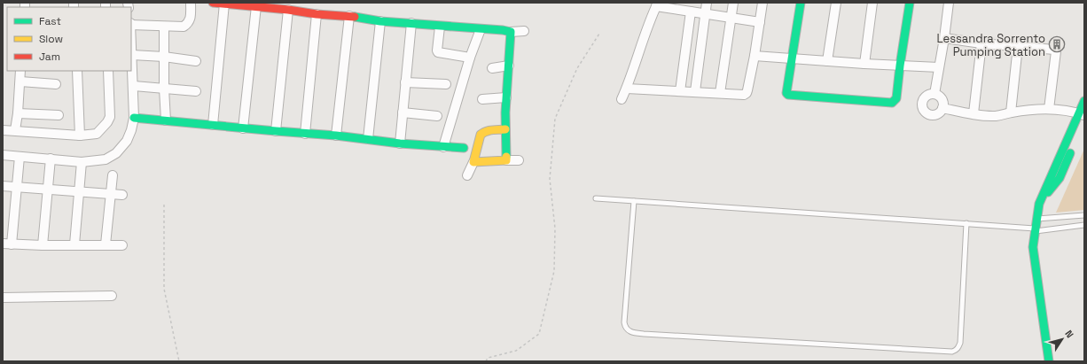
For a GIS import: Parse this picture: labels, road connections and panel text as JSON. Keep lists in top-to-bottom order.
{
  "places": {
    "building": ["Lessandra Sorrento Pumping Station"]
  },
  "legend": ["Fast", "Slow", "Jam"],
  "north": "top right"
}
